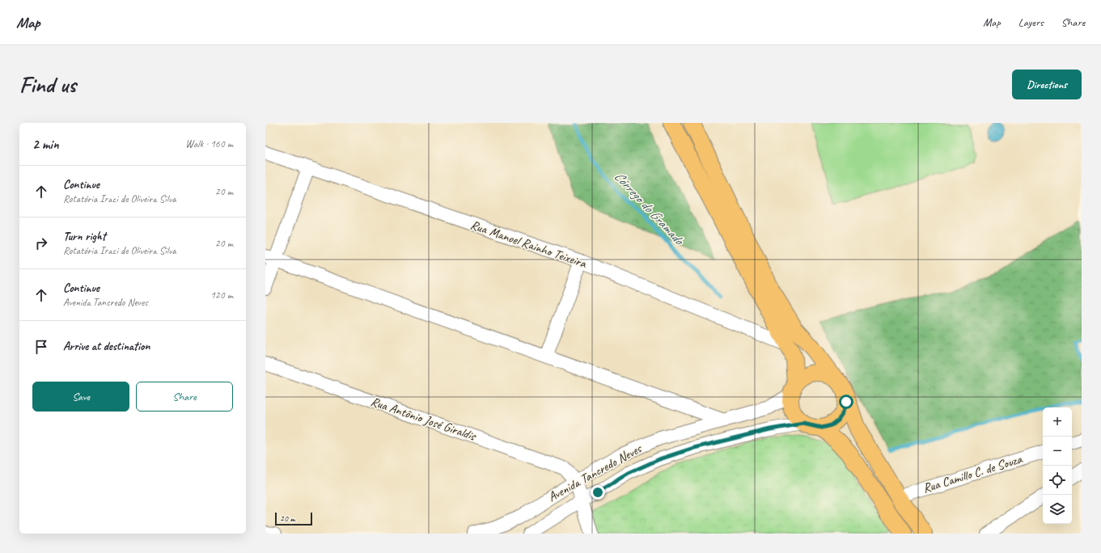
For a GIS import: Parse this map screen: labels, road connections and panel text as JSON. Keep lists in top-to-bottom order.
{
  "streets": {
    "street": [
      "Rua Manoel Rainho Teixeira",
      "Rua Antônio José Giraldis",
      "Avenida Tancredo Neves",
      "Rua Camillo C. de Souza"
    ]
  },
  "crossings": [
    ["Rua Antônio José Giraldis", "Avenida Tancredo Neves"]
  ],
  "water": ["Córrego do Gramado"],
  "scale_bar": "20 m",
  "page": {
    "header": "Map",
    "nav": ["Map", "Layers", "Share"],
    "buttons": [
      "Directions",
      ["Save", "Share"]
    ],
    "title": "Find us",
    "heading": ["2 min", "Walk · 160 m"],
    "list": [
      ["Continue", "Rotatória Iraci de Oliveira Silva", "20 m"],
      ["Turn right", "Rotatória Iraci de Oliveira Silva", "20 m"],
      ["Continue", "Avenida Tancredo Neves", "120 m"],
      "Arrive at destination"
    ],
    "map_buttons": ["+", "−"],
    "scale": "20 m"
  }
}
